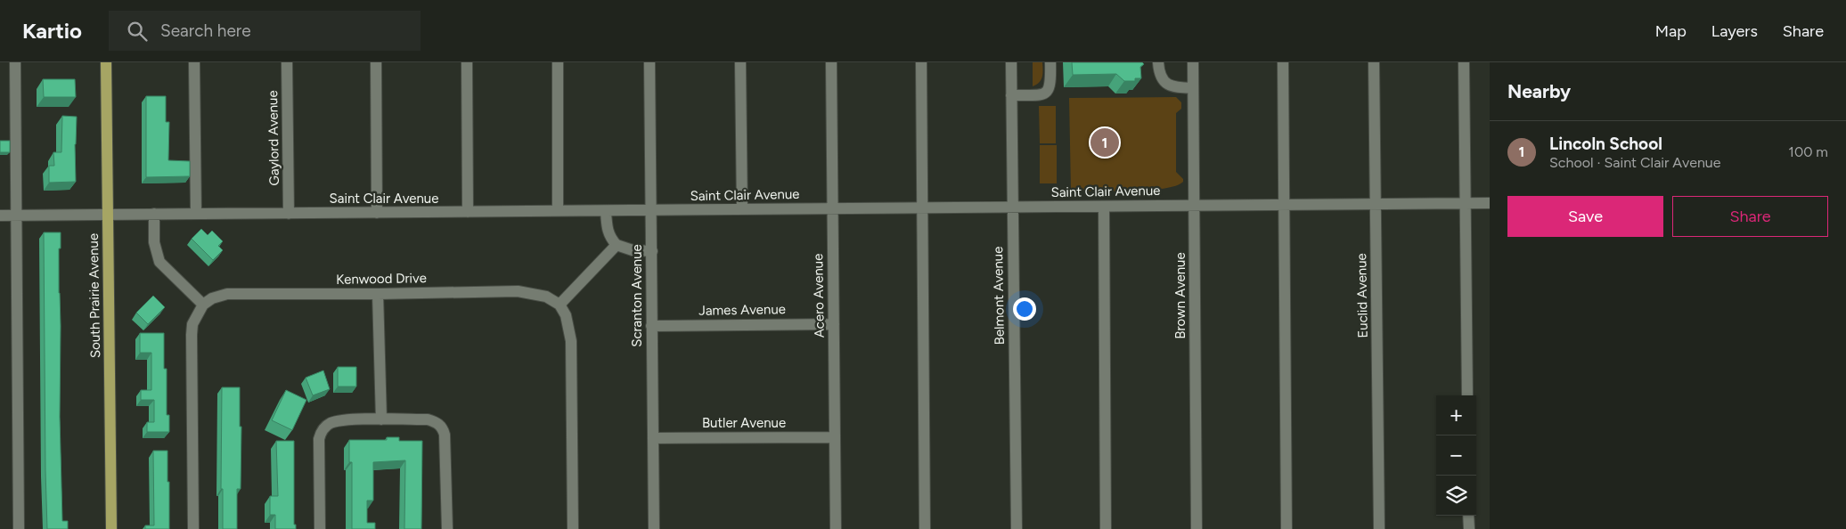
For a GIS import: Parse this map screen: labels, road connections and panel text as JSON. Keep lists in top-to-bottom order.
{
  "streets": {
    "main road": ["South Prairie Avenue"],
    "street": [
      "Gaylord Avenue",
      "Saint Clair Avenue",
      "Kenwood Drive",
      "Scranton Avenue",
      "Acero Avenue",
      "Belmont Avenue",
      "Brown Avenue",
      "Euclid Avenue",
      "James Avenue",
      "Butler Avenue"
    ]
  },
  "crossings": [
    ["Gaylord Avenue", "Saint Clair Avenue"],
    ["Saint Clair Avenue", "South Prairie Avenue"],
    ["Saint Clair Avenue", "Scranton Avenue"],
    ["Saint Clair Avenue", "Acero Avenue"],
    ["Saint Clair Avenue", "Belmont Avenue"],
    ["Saint Clair Avenue", "Brown Avenue"],
    ["Saint Clair Avenue", "Euclid Avenue"],
    ["Scranton Avenue", "James Avenue"],
    ["Scranton Avenue", "Butler Avenue"],
    ["Acero Avenue", "James Avenue"],
    ["Acero Avenue", "Butler Avenue"]
  ],
  "page": {
    "header": "Kartio",
    "search": "Search here",
    "nav": ["Map", "Layers", "Share"],
    "heading": "Nearby",
    "list": [
      {
        "mark": "1",
        "name": "Lincoln School",
        "note": "School · Saint Clair Avenue",
        "value": "100 m"
      }
    ],
    "pins": "1",
    "buttons": ["Save", "Share"],
    "map_buttons": ["+", "−"]
  }
}
